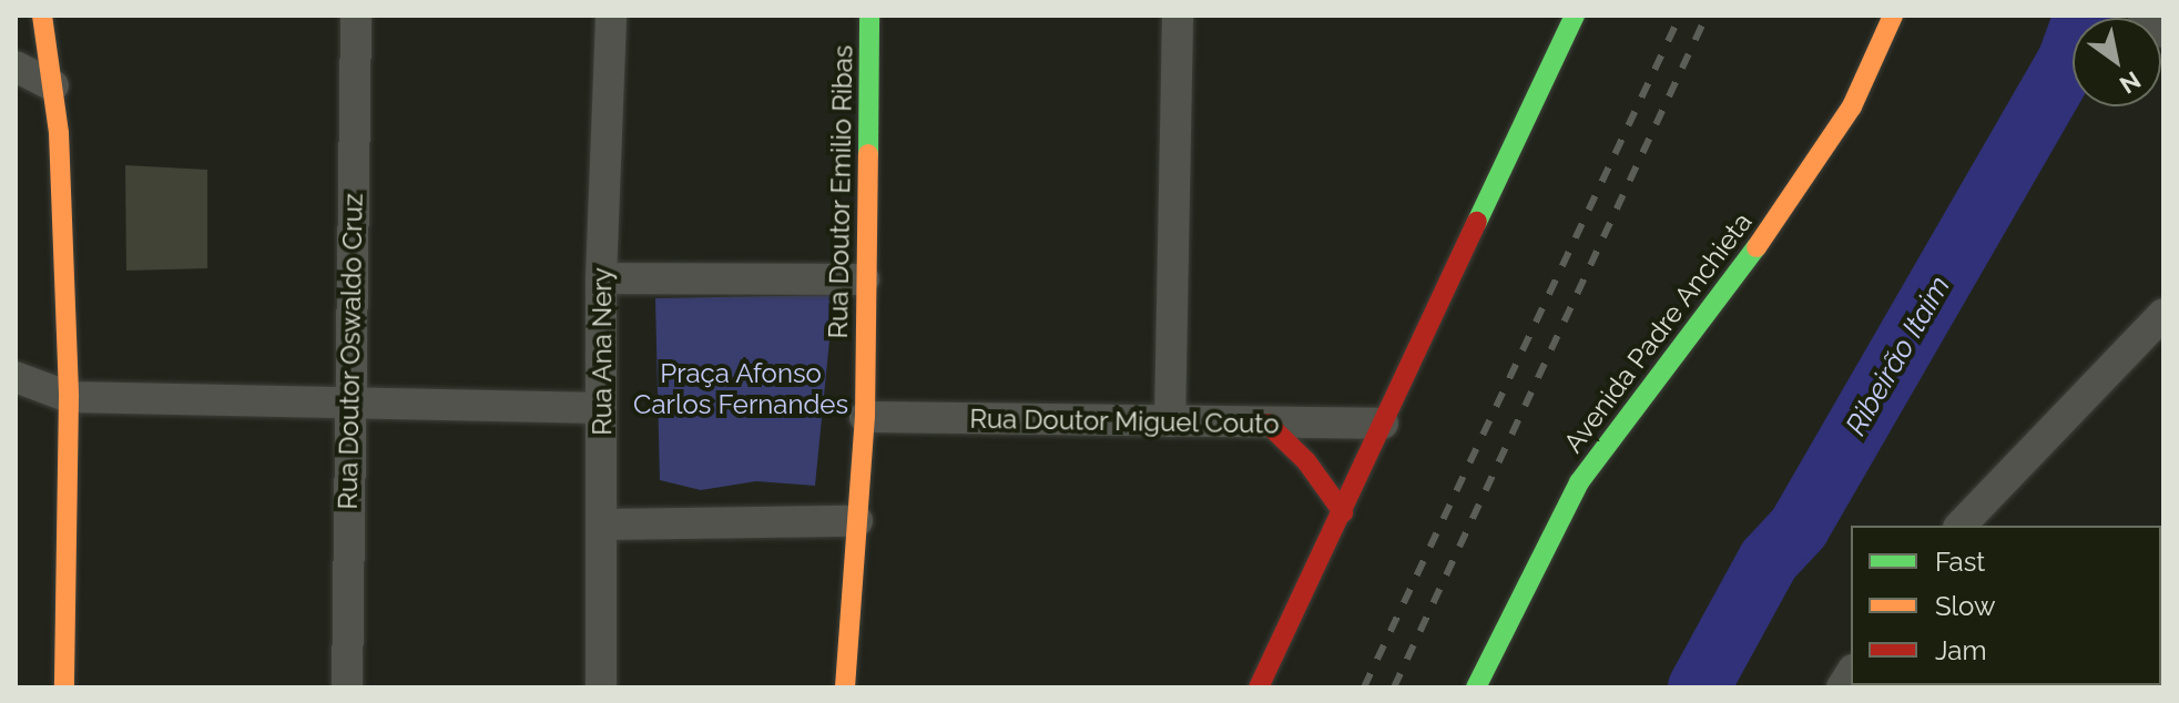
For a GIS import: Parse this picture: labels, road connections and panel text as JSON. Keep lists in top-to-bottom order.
{
  "streets": {
    "main road": ["Rua Doutor Emilio Ribas", "Avenida Padre Anchieta"],
    "street": ["Rua Doutor Oswaldo Cruz", "Rua Ana Nery", "Rua Doutor Miguel Couto"]
  },
  "crossings": [
    ["Rua Doutor Emilio Ribas", "Rua Doutor Miguel Couto"]
  ],
  "water": ["Ribeirão Itaim"],
  "parks": ["Praça Afonso Carlos Fernandes"],
  "legend": ["Fast", "Slow", "Jam"],
  "north": "bottom right"
}
